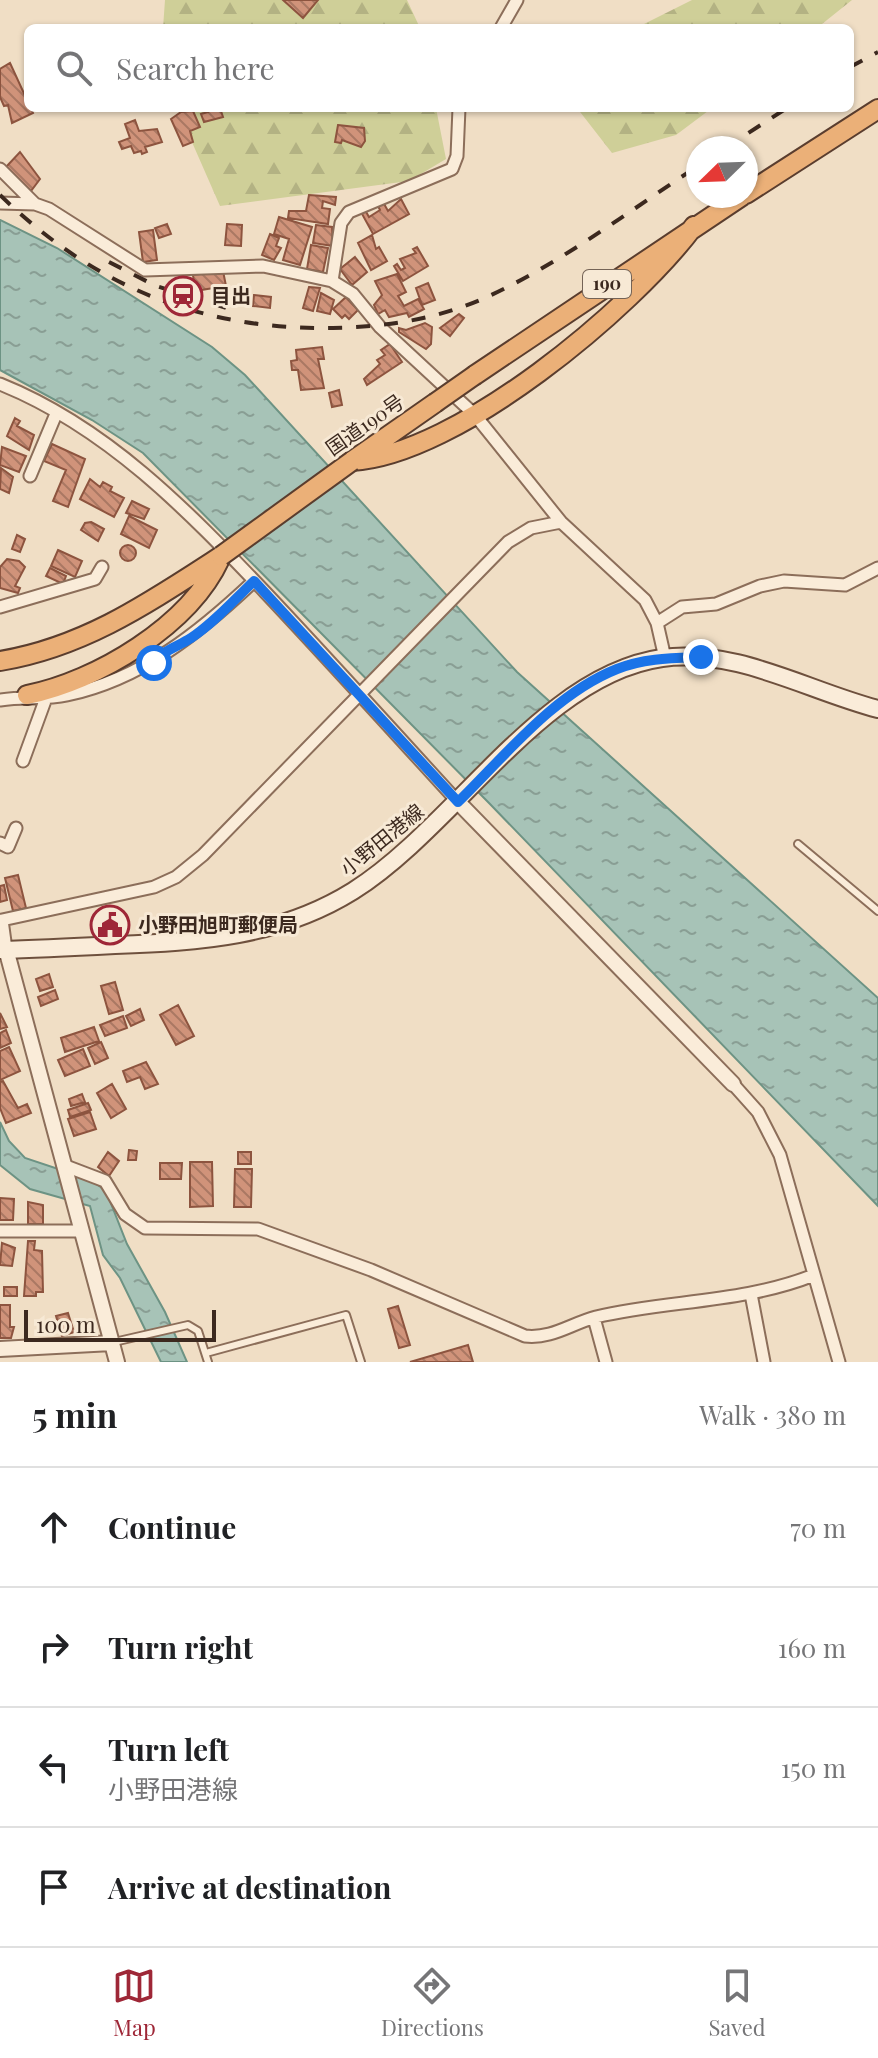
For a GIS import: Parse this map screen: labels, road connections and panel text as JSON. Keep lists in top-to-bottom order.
{
  "streets": {
    "highway": ["190", "国道190号"],
    "main road": ["小野田港線"]
  },
  "places": {
    "station": ["目出"],
    "public building": ["小野田旭町郵便局"]
  },
  "scale_bar": "100 m",
  "north": "bottom left",
  "page": {
    "search": "Search here",
    "scale": "100 m",
    "heading": ["5 min", "Walk · 380 m"],
    "list": [
      ["Continue", "70 m"],
      ["Turn right", "160 m"],
      ["Turn left", "小野田港線", "150 m"],
      "Arrive at destination"
    ],
    "nav": ["Map", "Directions", "Saved"]
  }
}
